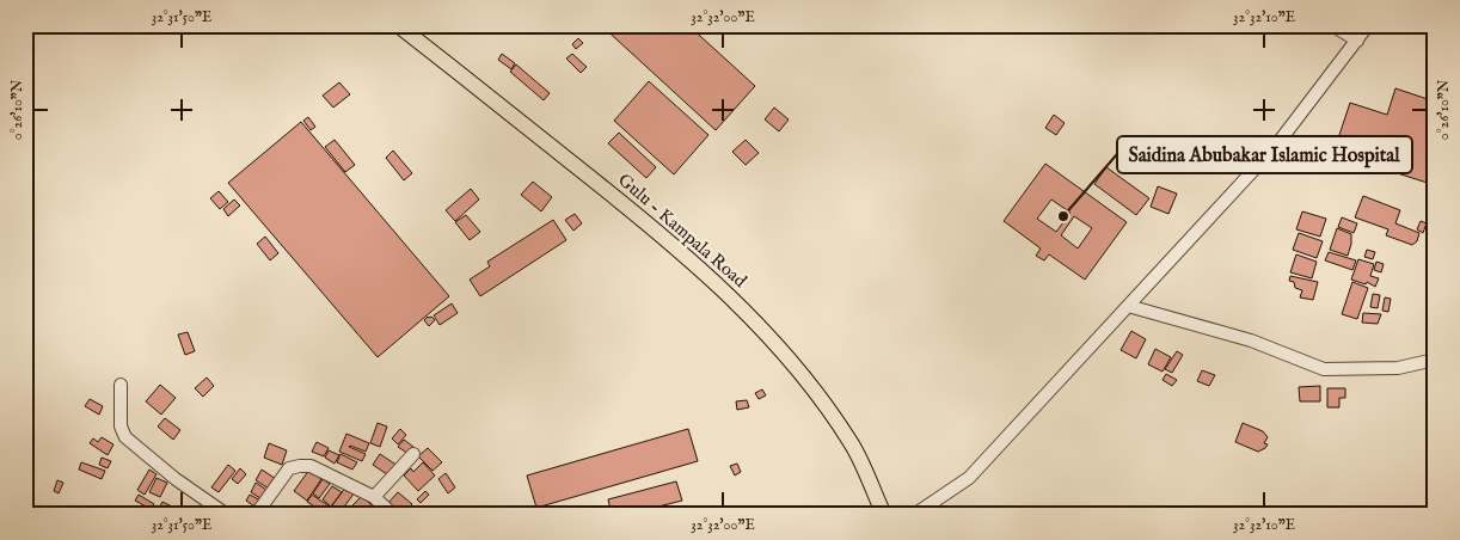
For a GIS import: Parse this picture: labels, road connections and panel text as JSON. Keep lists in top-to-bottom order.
{
  "streets": {
    "main road": ["Gulu - Kampala Road"]
  },
  "places": ["Saidina Abubakar Islamic Hospital"],
  "coordinates": [
    "32°31'50\"E",
    "32°32'00\"E",
    "32°32'10\"E",
    "0°26'10\"N"
  ]
}
